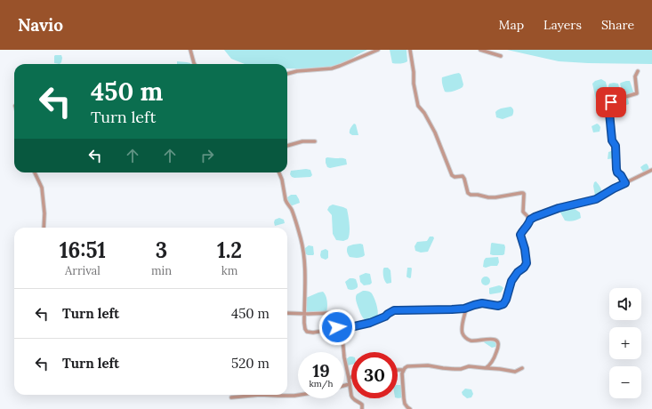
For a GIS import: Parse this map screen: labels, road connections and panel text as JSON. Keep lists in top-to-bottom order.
{
  "page": {
    "header": "Navio",
    "nav": ["Map", "Layers", "Share"],
    "turn": ["450 m", "Turn left"],
    "eta": [
      "16:51",
      "Arrival",
      "3",
      "min",
      "1.2",
      "km"
    ],
    "map_buttons": ["+", "−"],
    "list": [
      {
        "name": "Turn left",
        "value": "450 m"
      },
      {
        "name": "Turn left",
        "value": "520 m"
      }
    ],
    "speed": "19 km/h",
    "limit": "30"
  }
}
